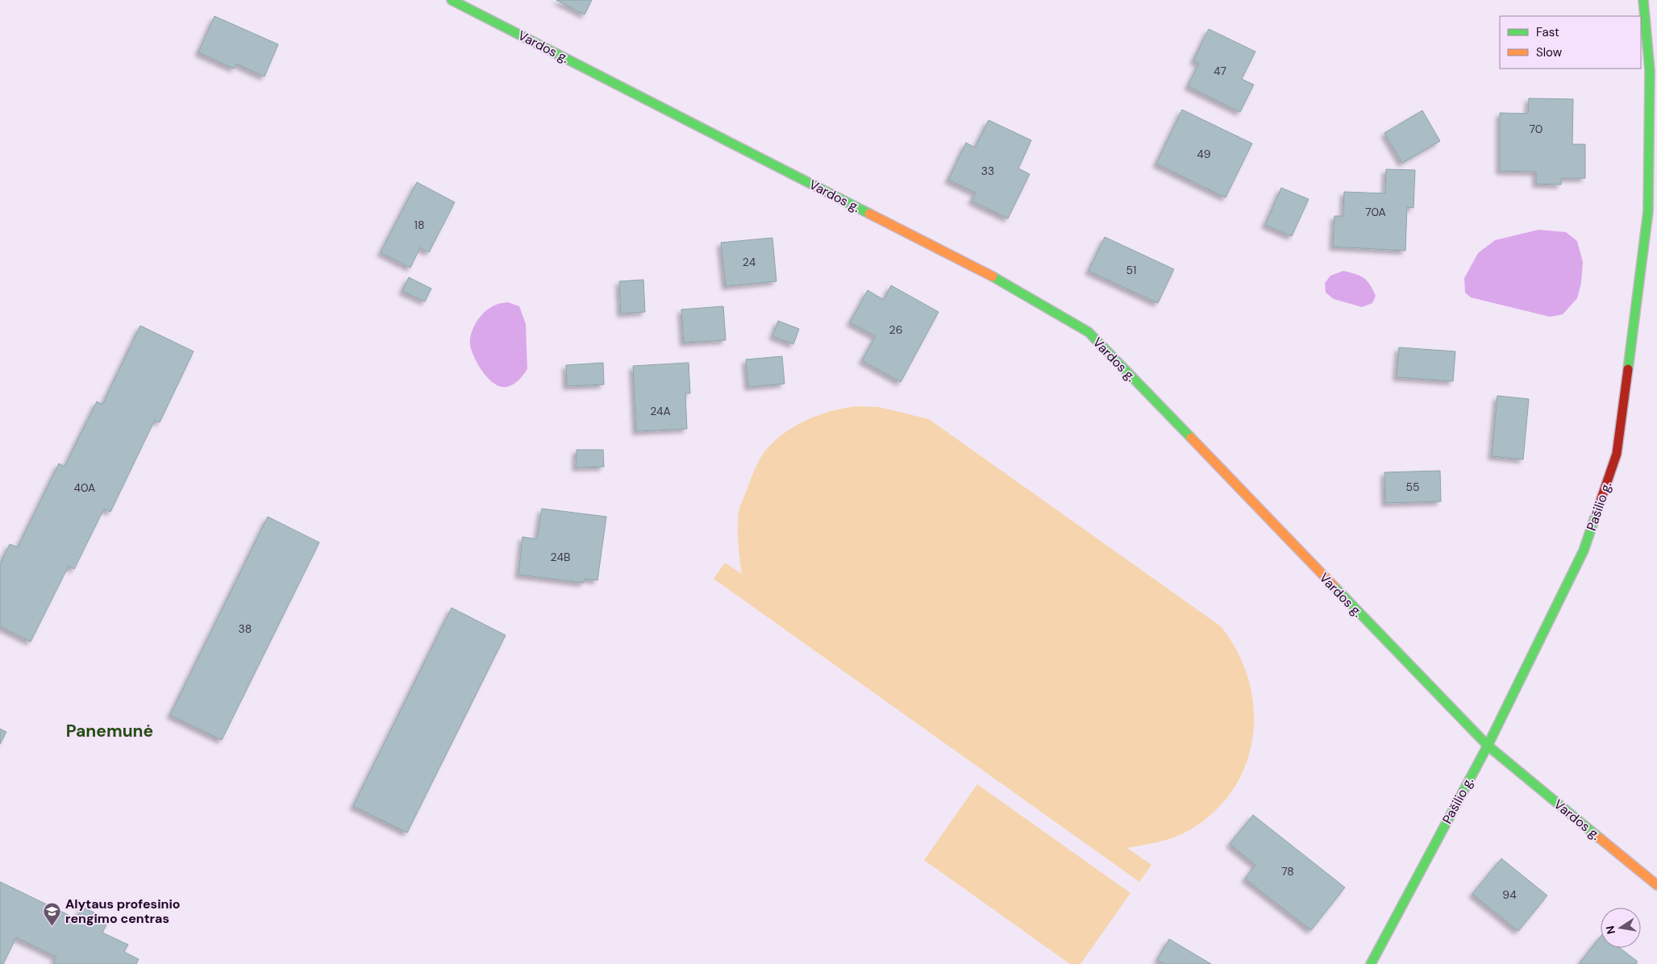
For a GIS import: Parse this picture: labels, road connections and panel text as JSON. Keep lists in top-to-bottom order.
{
  "streets": {
    "street": ["Vardos g.", "Pašilio g."]
  },
  "crossings": [
    ["Vardos g.", "Pašilio g."]
  ],
  "districts": ["Panemunė"],
  "places": {
    "school or university": ["Alytaus profesinio rengimo centras"]
  },
  "house_numbers": [
    "47",
    "70",
    "49",
    "33",
    "70A",
    "18",
    "24",
    "51",
    "26",
    "24A",
    "55",
    "40A",
    "24B",
    "38",
    "78",
    "94"
  ],
  "legend": ["Fast", "Slow"],
  "north": "left"
}
